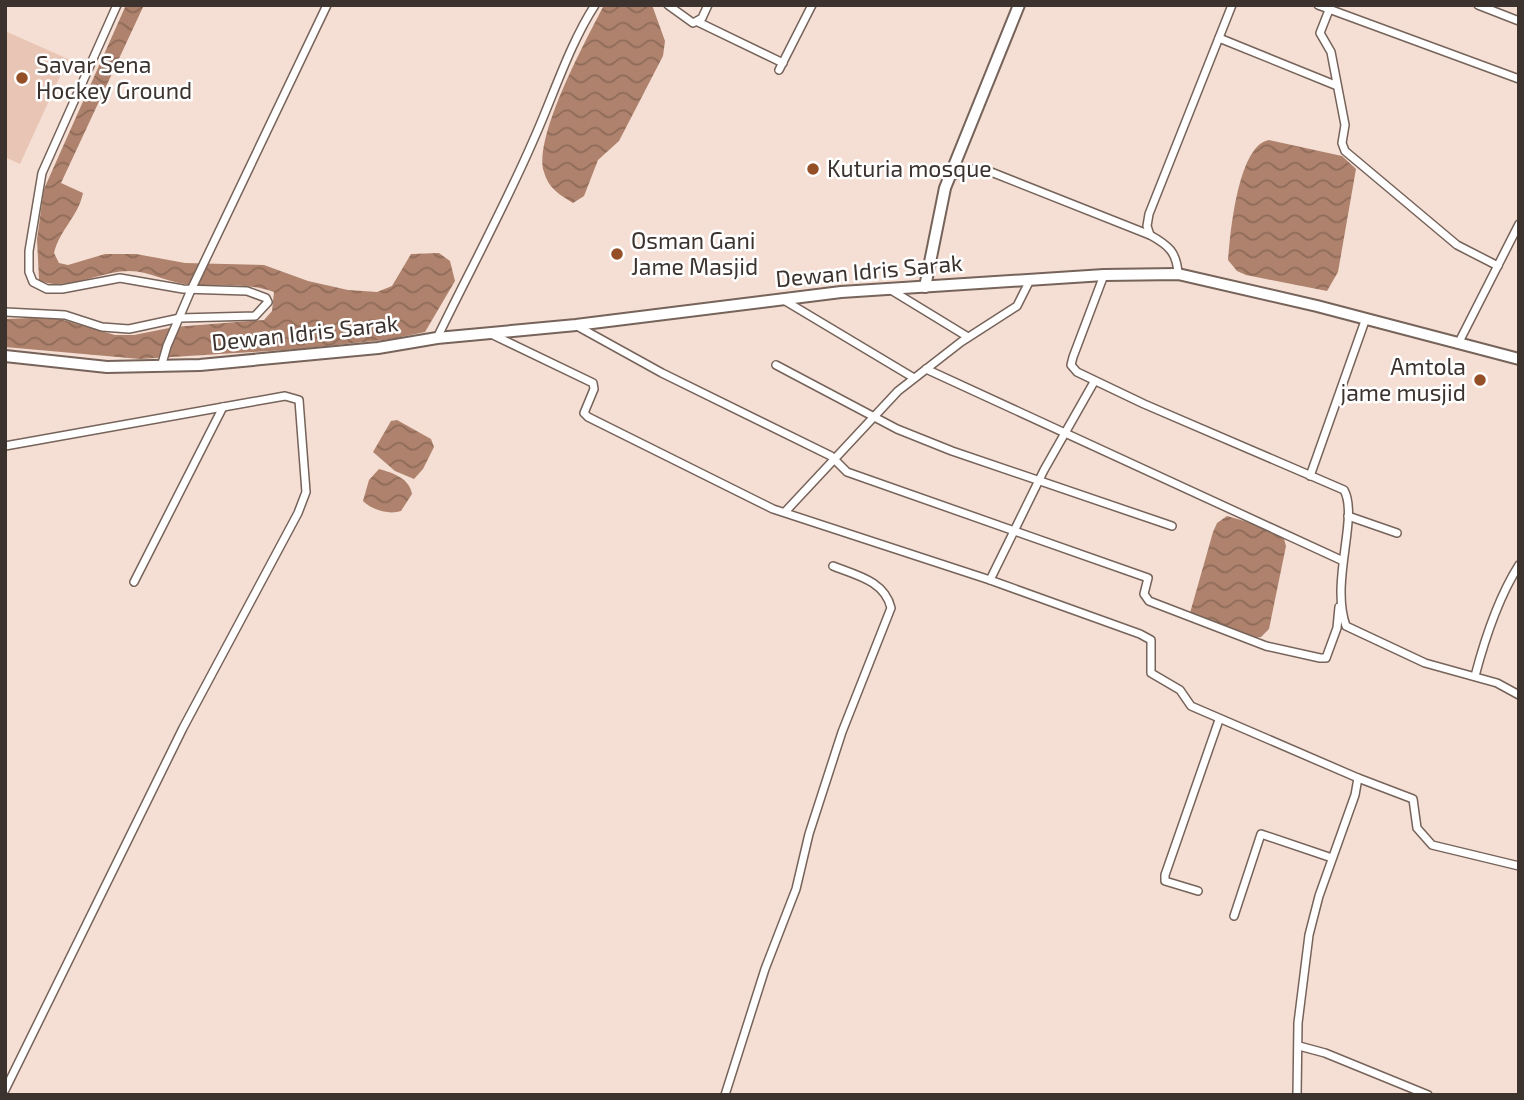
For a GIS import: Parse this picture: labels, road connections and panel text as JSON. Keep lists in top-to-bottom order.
{
  "streets": {
    "main road": ["Dewan Idris Sarak"]
  },
  "places": [
    "Savar Sena Hockey Ground",
    "Kuturia mosque",
    "Osman Gani Jame Masjid",
    "Amtola jame musjid"
  ]
}
